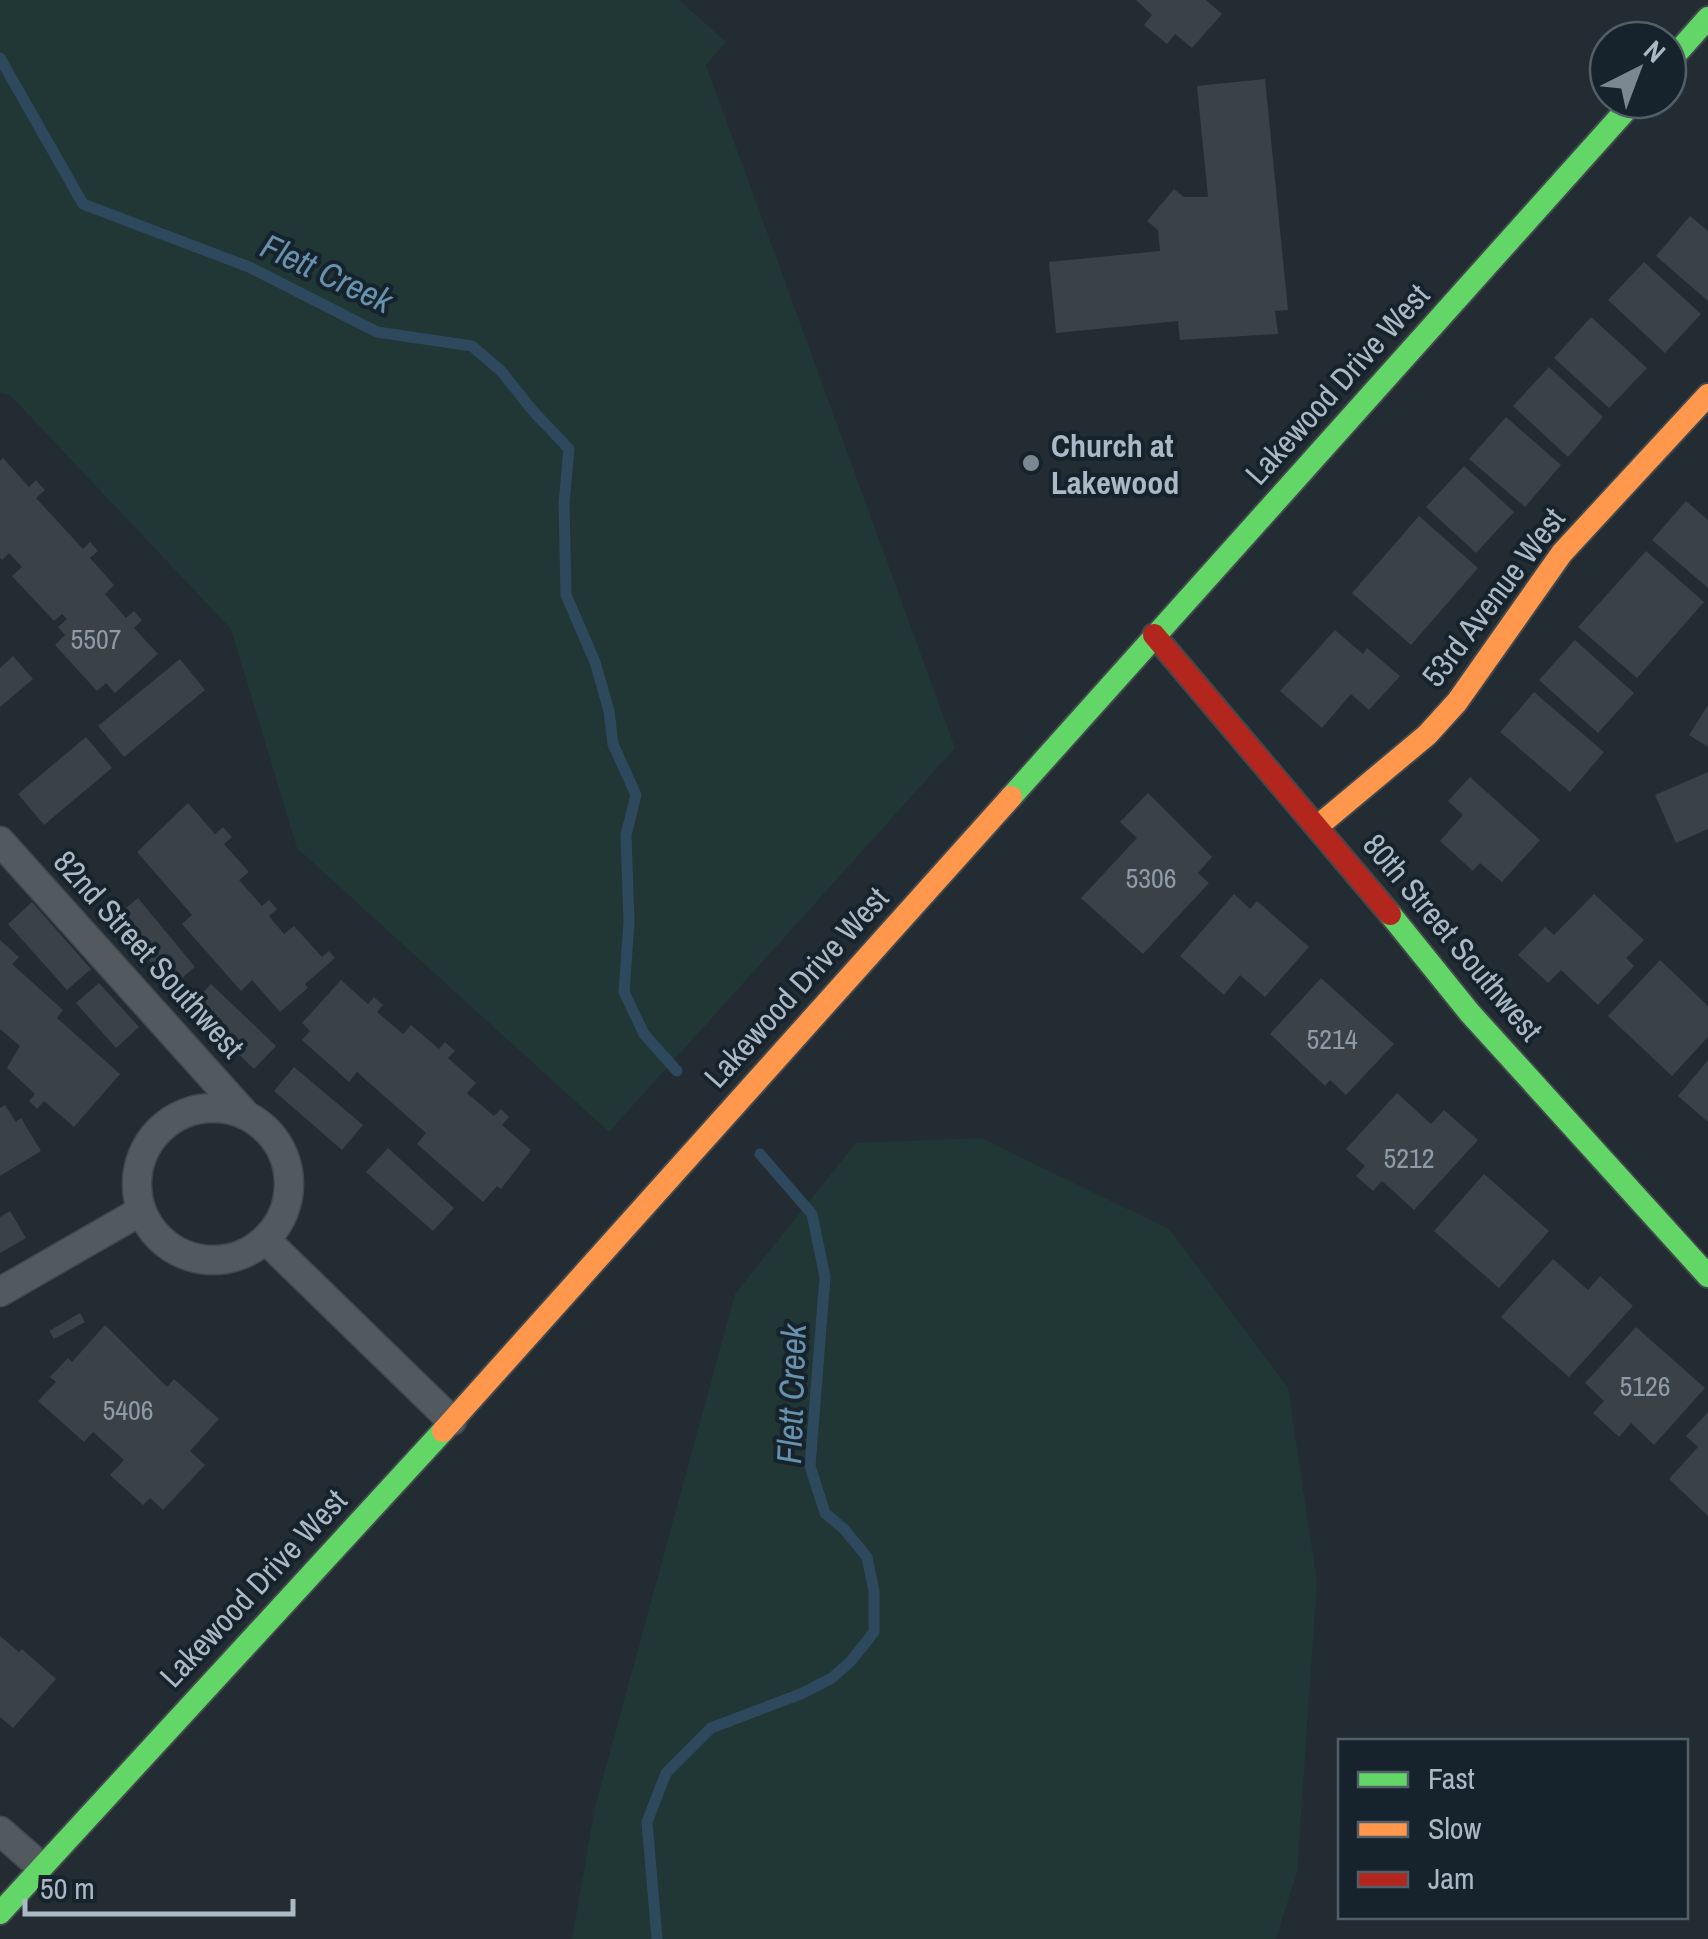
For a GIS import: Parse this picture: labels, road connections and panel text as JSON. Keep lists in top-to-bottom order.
{
  "streets": {
    "main road": ["Lakewood Drive West", "53rd Avenue West", "80th Street Southwest"],
    "street": ["82nd Street Southwest"]
  },
  "crossings": [
    ["Lakewood Drive West", "80th Street Southwest"],
    ["53rd Avenue West", "80th Street Southwest"]
  ],
  "water": ["Flett Creek"],
  "places": ["Church at Lakewood"],
  "house_numbers": [
    "5507",
    "5306",
    "5214",
    "5212",
    "5126",
    "5406"
  ],
  "legend": ["Fast", "Slow", "Jam"],
  "scale_bar": "50 m",
  "north": "top right"
}
